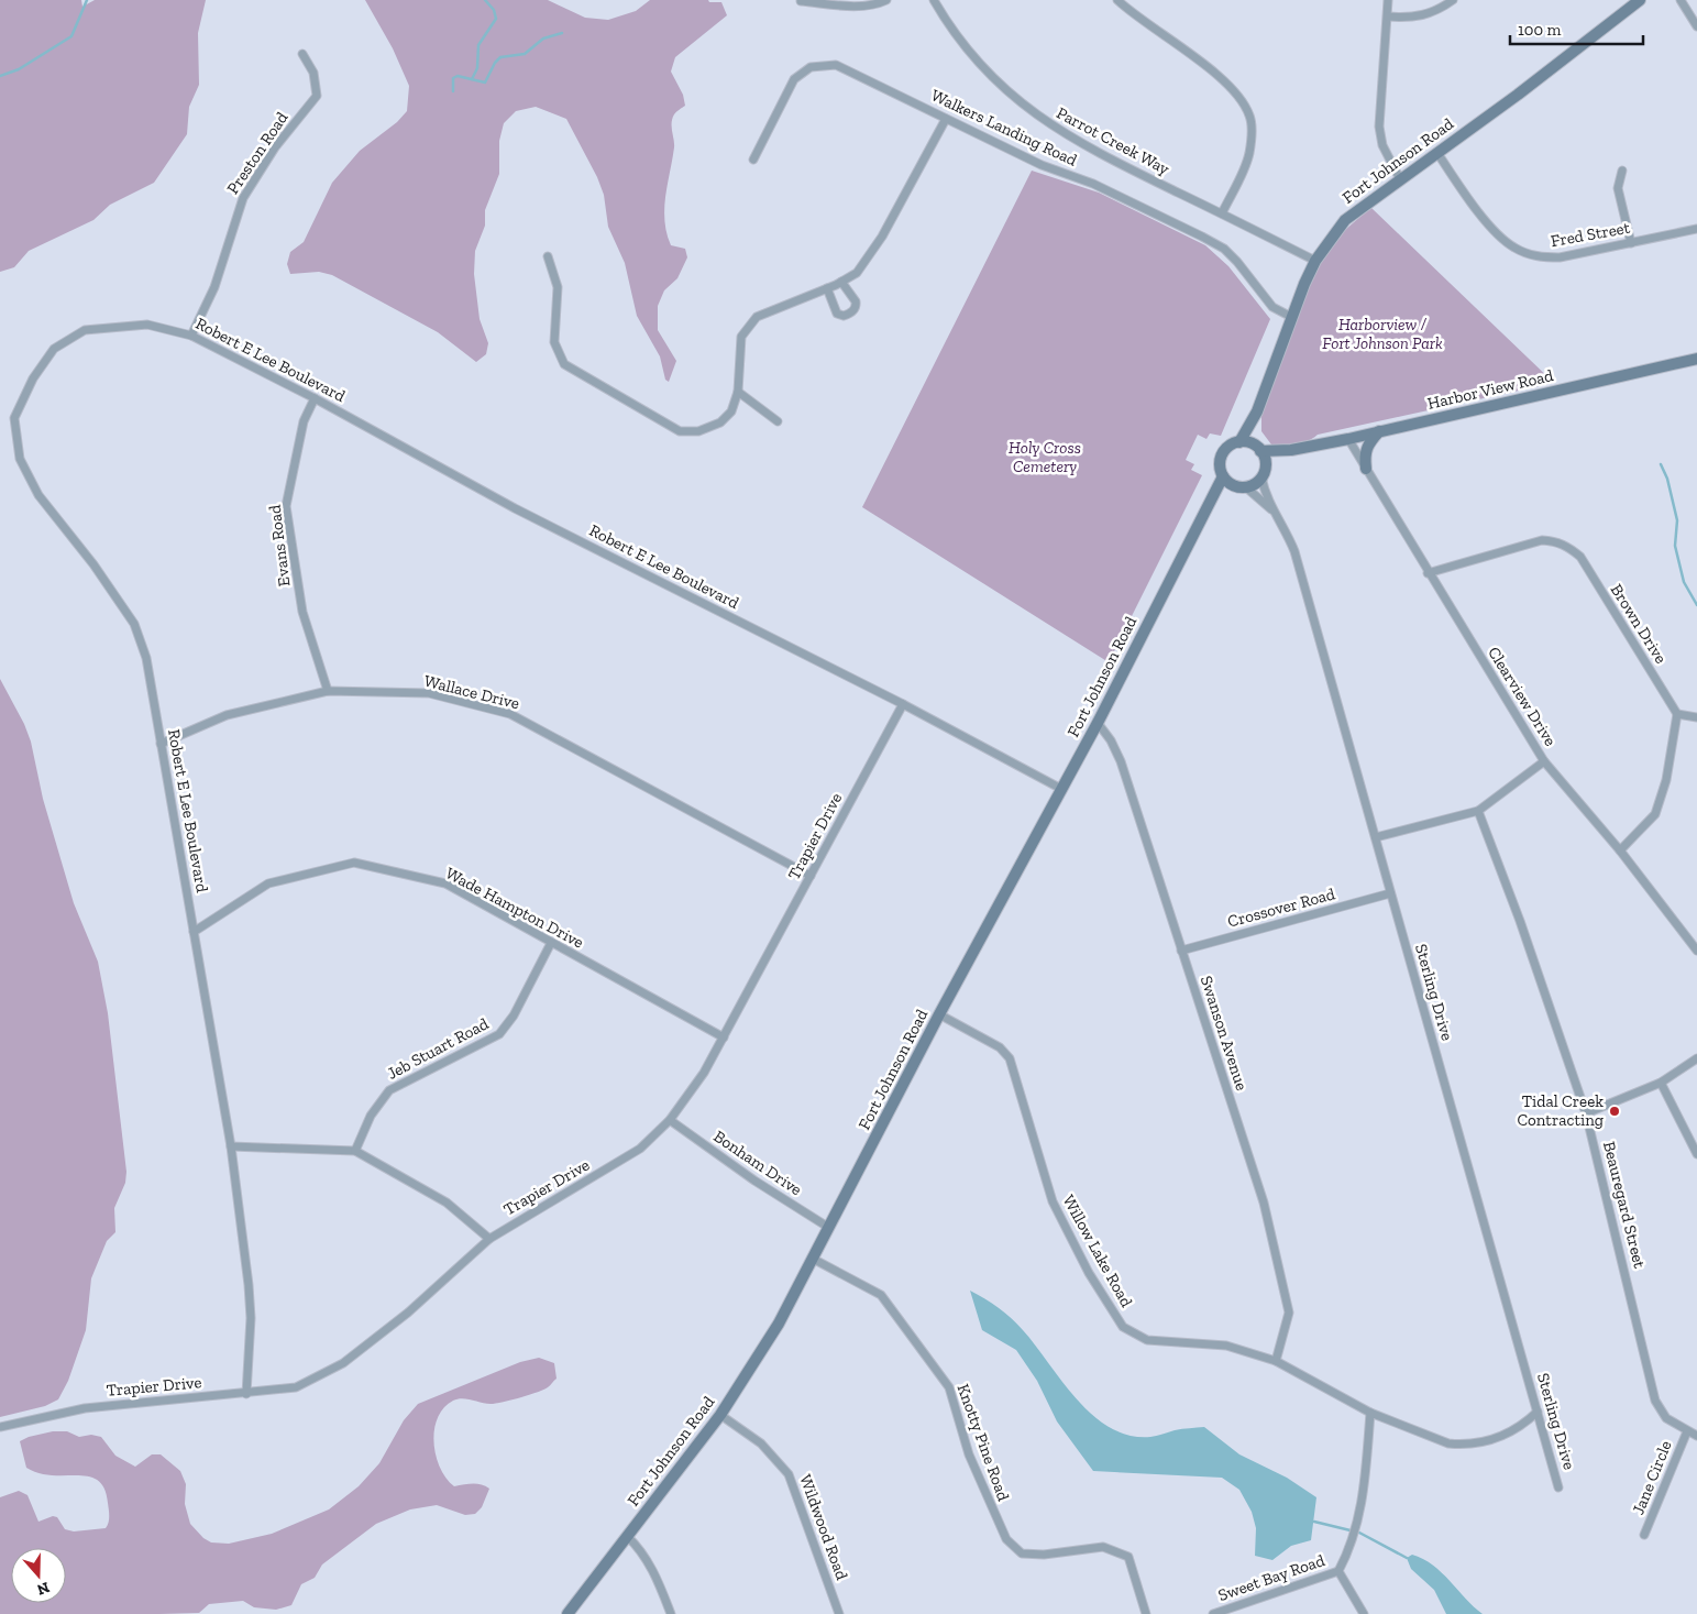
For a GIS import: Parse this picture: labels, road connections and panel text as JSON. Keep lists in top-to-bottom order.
{
  "streets": {
    "street": [
      "Walkers Landing Road",
      "Parrot Creek Way",
      "Preston Road",
      "Fort Johnson Road",
      "Fred Street",
      "Robert E Lee Boulevard",
      "Harbor View Road",
      "Evans Road",
      "Brown Drive",
      "Wallace Drive",
      "Clearview Drive",
      "Trapier Drive",
      "Wade Hampton Drive",
      "Crossover Road",
      "Sterling Drive",
      "Swanson Avenue",
      "Jeb Stuart Road",
      "Bonham Drive",
      "Beauregard Street",
      "Willow Lake Road",
      "Knotty Pine Road",
      "Jane Circle",
      "Wildwood Road",
      "Sweet Bay Road"
    ]
  },
  "crossings": [
    ["Walkers Landing Road", "Fort Johnson Road"],
    ["Parrot Creek Way", "Fort Johnson Road"],
    ["Preston Road", "Robert E Lee Boulevard"],
    ["Fort Johnson Road", "Fred Street"],
    ["Fort Johnson Road", "Robert E Lee Boulevard"],
    ["Fort Johnson Road", "Harbor View Road"],
    ["Fort Johnson Road", "Sterling Drive"],
    ["Fort Johnson Road", "Swanson Avenue"],
    ["Fort Johnson Road", "Bonham Drive"],
    ["Fort Johnson Road", "Willow Lake Road"],
    ["Fort Johnson Road", "Knotty Pine Road"],
    ["Fort Johnson Road", "Wildwood Road"],
    ["Robert E Lee Boulevard", "Evans Road"],
    ["Robert E Lee Boulevard", "Wallace Drive"],
    ["Robert E Lee Boulevard", "Trapier Drive"],
    ["Robert E Lee Boulevard", "Wade Hampton Drive"],
    ["Harbor View Road", "Clearview Drive"],
    ["Harbor View Road", "Sterling Drive"],
    ["Evans Road", "Wallace Drive"],
    ["Brown Drive", "Clearview Drive"],
    ["Wallace Drive", "Trapier Drive"],
    ["Trapier Drive", "Wade Hampton Drive"],
    ["Trapier Drive", "Bonham Drive"],
    ["Wade Hampton Drive", "Jeb Stuart Road"],
    ["Crossover Road", "Sterling Drive"],
    ["Crossover Road", "Swanson Avenue"],
    ["Sterling Drive", "Willow Lake Road"],
    ["Swanson Avenue", "Willow Lake Road"],
    ["Beauregard Street", "Jane Circle"]
  ],
  "parks": ["Harborview / Fort Johnson Park", "Holy Cross Cemetery"],
  "places": ["Tidal Creek Contracting"],
  "scale_bar": "100 m",
  "north": "bottom"
}
